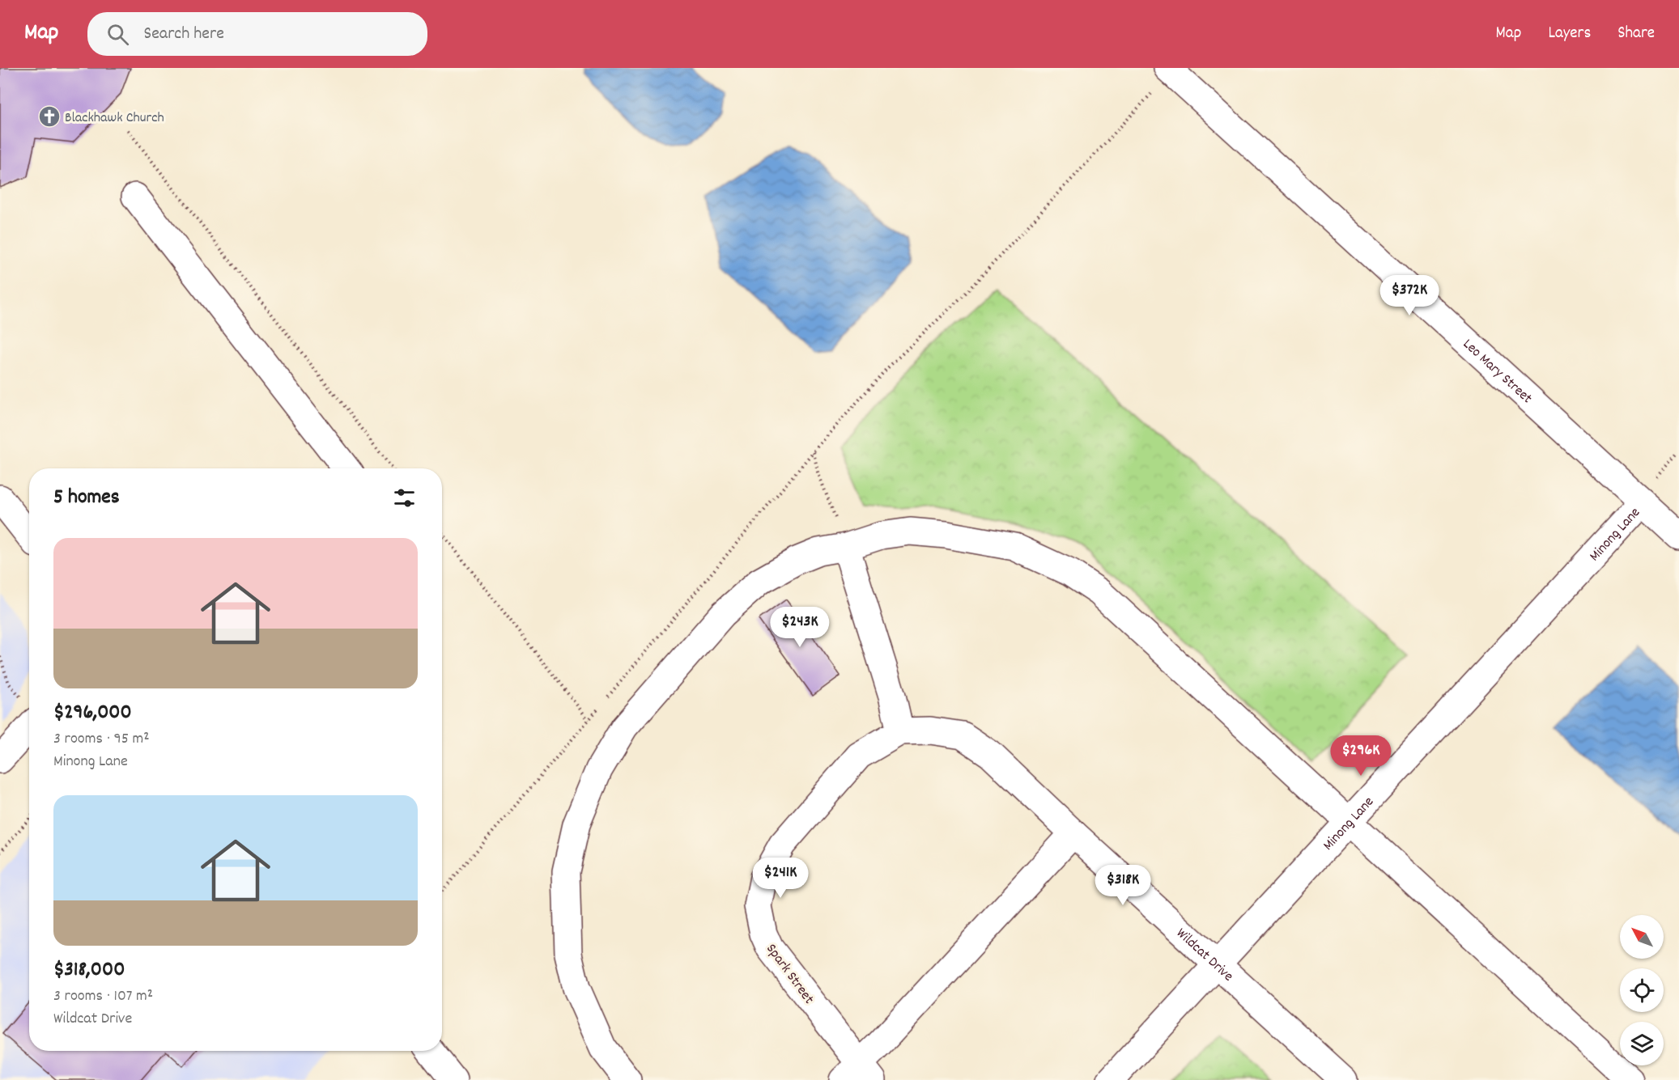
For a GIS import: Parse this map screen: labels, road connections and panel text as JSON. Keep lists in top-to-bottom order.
{
  "streets": {
    "street": [
      "Leo Mary Street",
      "Minong Lane",
      "Wildcat Drive",
      "Spark Street"
    ]
  },
  "crossings": [
    ["Leo Mary Street", "Minong Lane"],
    ["Minong Lane", "Wildcat Drive"],
    ["Wildcat Drive", "Spark Street"]
  ],
  "places": {
    "church": ["Blackhawk Church"]
  },
  "north": "top left",
  "page": {
    "header": "Map",
    "search": "Search here",
    "nav": ["Map", "Layers", "Share"],
    "price": [
      "$372K",
      "$243K",
      "$296K",
      "$241K",
      "$318K"
    ],
    "heading": "5 homes",
    "list": [
      {
        "name": "$296,000",
        "note": "3 rooms · 95 m² · Minong Lane"
      },
      {
        "name": "$318,000",
        "note": "3 rooms · 107 m² · Wildcat Drive"
      }
    ]
  }
}
